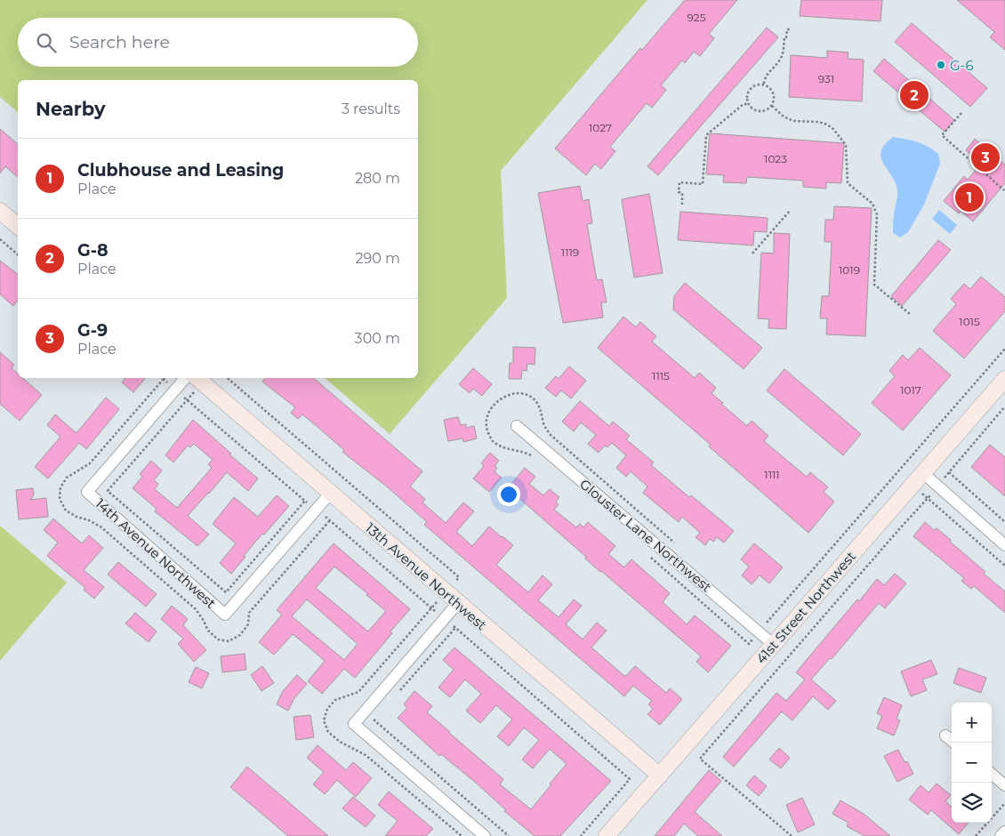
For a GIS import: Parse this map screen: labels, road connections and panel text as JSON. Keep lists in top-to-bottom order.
{
  "streets": {
    "street": [
      "Glouster Lane Northwest",
      "14th Avenue Northwest",
      "13th Avenue Northwest",
      "41st Street Northwest"
    ]
  },
  "crossings": [
    ["Glouster Lane Northwest", "41st Street Northwest"],
    ["14th Avenue Northwest", "13th Avenue Northwest"],
    ["13th Avenue Northwest", "41st Street Northwest"]
  ],
  "places": ["G-6"],
  "house_numbers": [
    "925",
    "931",
    "1027",
    "1023",
    "1119",
    "1019",
    "1015",
    "1115",
    "1017",
    "1111"
  ],
  "page": {
    "search": "Search here",
    "pins": ["2", "3", "1"],
    "heading": ["Nearby", "3 results"],
    "list": [
      {
        "mark": "1",
        "name": "Clubhouse and Leasing",
        "note": "Place",
        "value": "280 m"
      },
      {
        "mark": "2",
        "name": "G-8",
        "note": "Place",
        "value": "290 m"
      },
      {
        "mark": "3",
        "name": "G-9",
        "note": "Place",
        "value": "300 m"
      }
    ],
    "map_buttons": ["+", "−"]
  }
}
